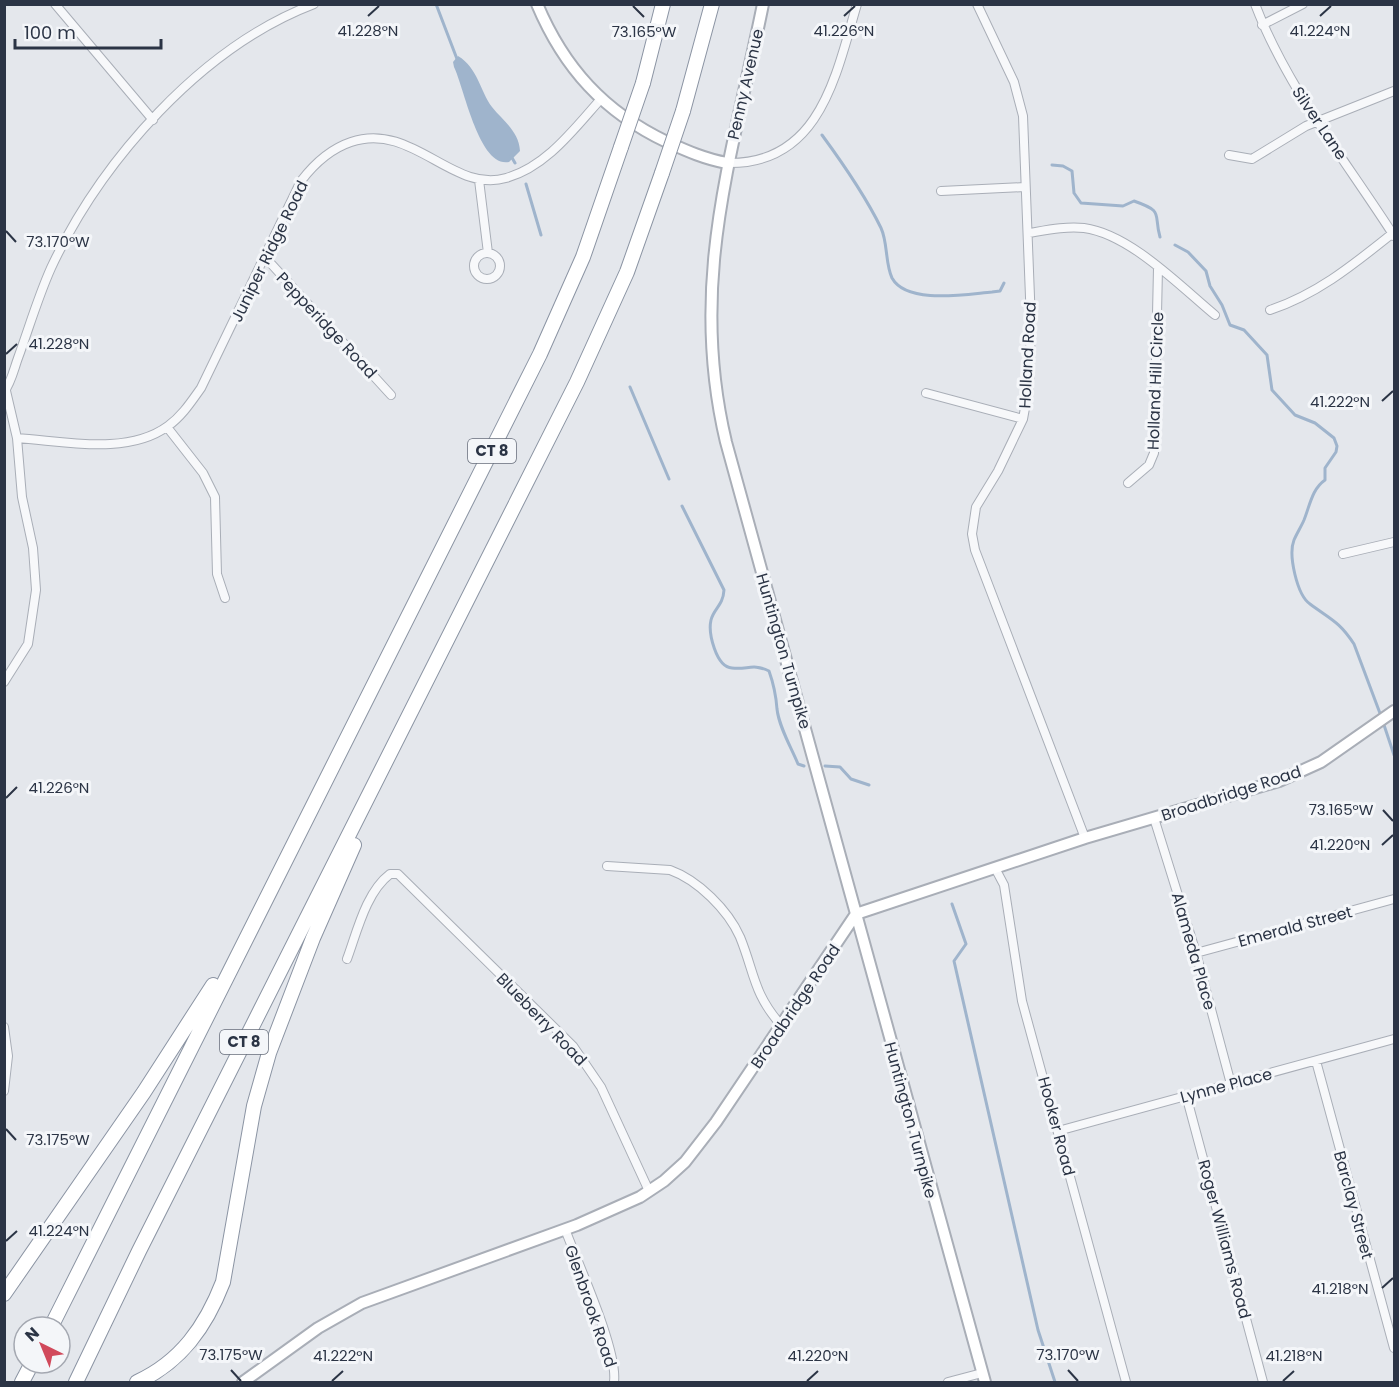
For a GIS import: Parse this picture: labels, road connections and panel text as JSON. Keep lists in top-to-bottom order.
{
  "streets": {
    "highway": ["CT 8"],
    "main road": ["Penny Avenue", "Huntington Turnpike", "Broadbridge Road"],
    "street": [
      "Silver Lane",
      "Juniper Ridge Road",
      "Pepperidge Road",
      "Holland Road",
      "Holland Hill Circle",
      "Emerald Street",
      "Alameda Place",
      "Blueberry Road",
      "Lynne Place",
      "Hooker Road",
      "Barclay Street",
      "Roger Williams Road",
      "Glenbrook Road"
    ]
  },
  "crossings": [
    ["Penny Avenue", "Huntington Turnpike"],
    ["Juniper Ridge Road", "Pepperidge Road"],
    ["Holland Road", "Broadbridge Road"],
    ["Huntington Turnpike", "Broadbridge Road"],
    ["Broadbridge Road", "Alameda Place"],
    ["Broadbridge Road", "Blueberry Road"],
    ["Broadbridge Road", "Hooker Road"],
    ["Broadbridge Road", "Glenbrook Road"],
    ["Emerald Street", "Alameda Place"],
    ["Alameda Place", "Lynne Place"],
    ["Lynne Place", "Hooker Road"],
    ["Lynne Place", "Barclay Street"],
    ["Lynne Place", "Roger Williams Road"]
  ],
  "scale_bar": "100 m",
  "north": "top left",
  "coordinates": [
    "41.228°N",
    "41.226°N",
    "41.224°N",
    "73.165°W",
    "73.170°W",
    "41.222°N",
    "41.220°N",
    "73.175°W",
    "41.218°N"
  ]
}
